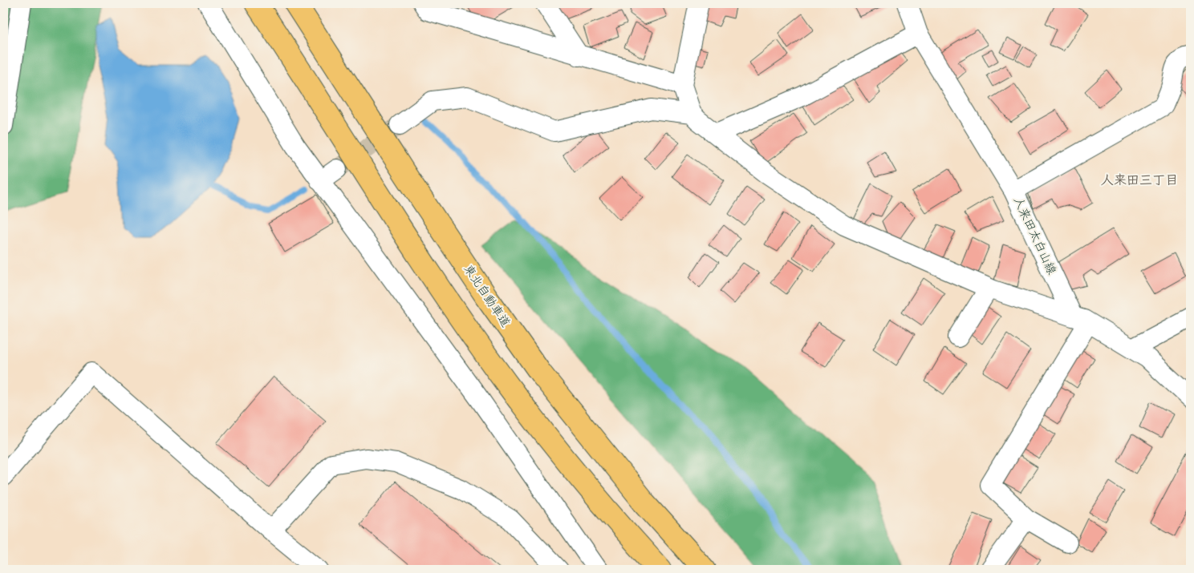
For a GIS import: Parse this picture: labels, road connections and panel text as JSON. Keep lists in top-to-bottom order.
{
  "streets": {
    "highway": ["東北自動車道"],
    "street": ["人来田太白山線"]
  },
  "districts": ["人来田三丁目"]
}
